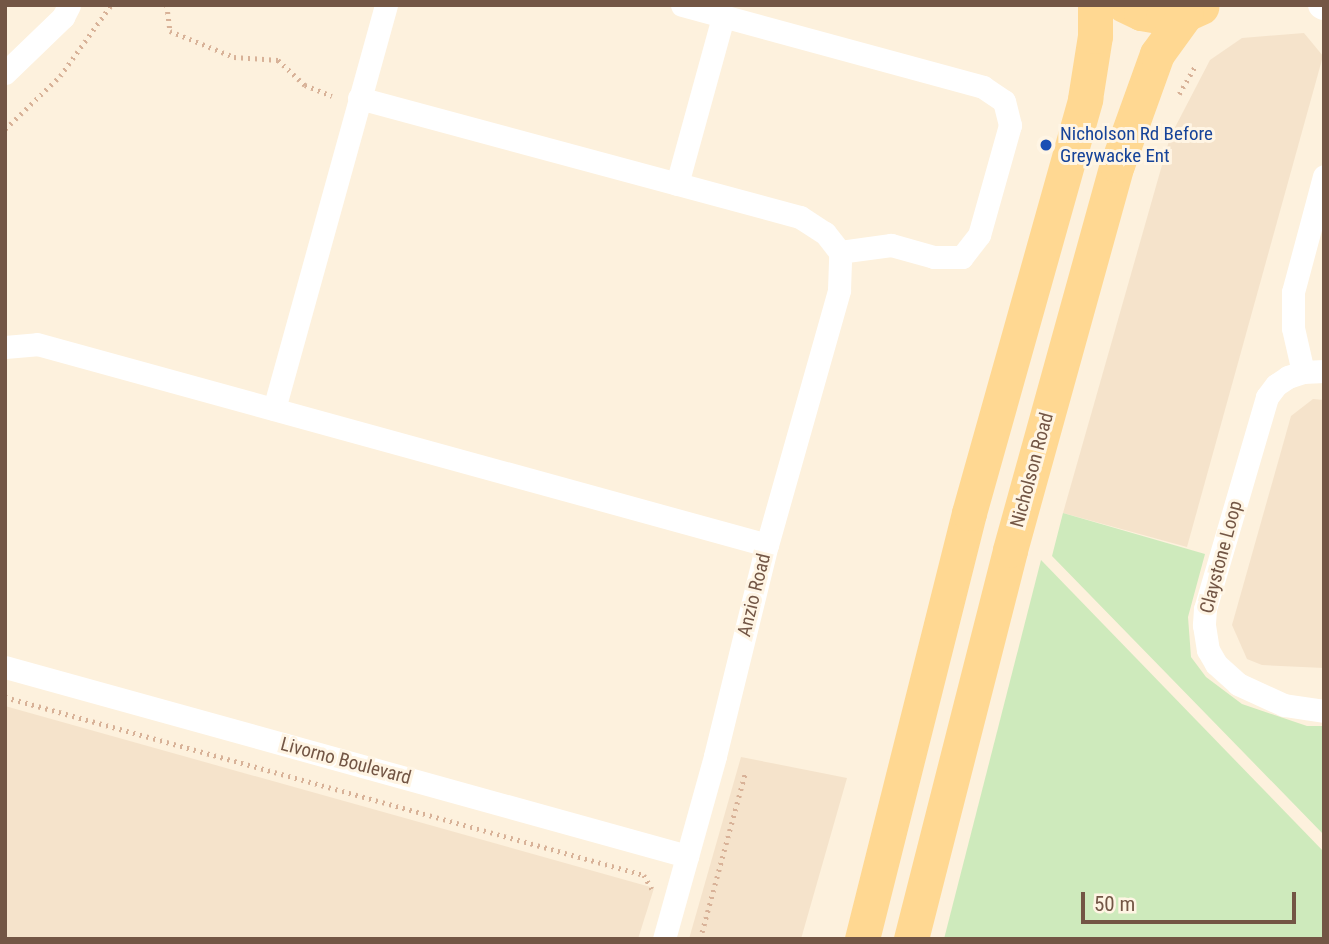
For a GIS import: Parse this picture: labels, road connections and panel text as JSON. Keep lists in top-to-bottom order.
{
  "streets": {
    "main road": ["Nicholson Road"],
    "street": ["Claystone Loop", "Anzio Road", "Livorno Boulevard"]
  },
  "crossings": [
    ["Anzio Road", "Livorno Boulevard"]
  ],
  "places": ["Nicholson Rd Before Greywacke Ent"],
  "scale_bar": "50 m"
}
